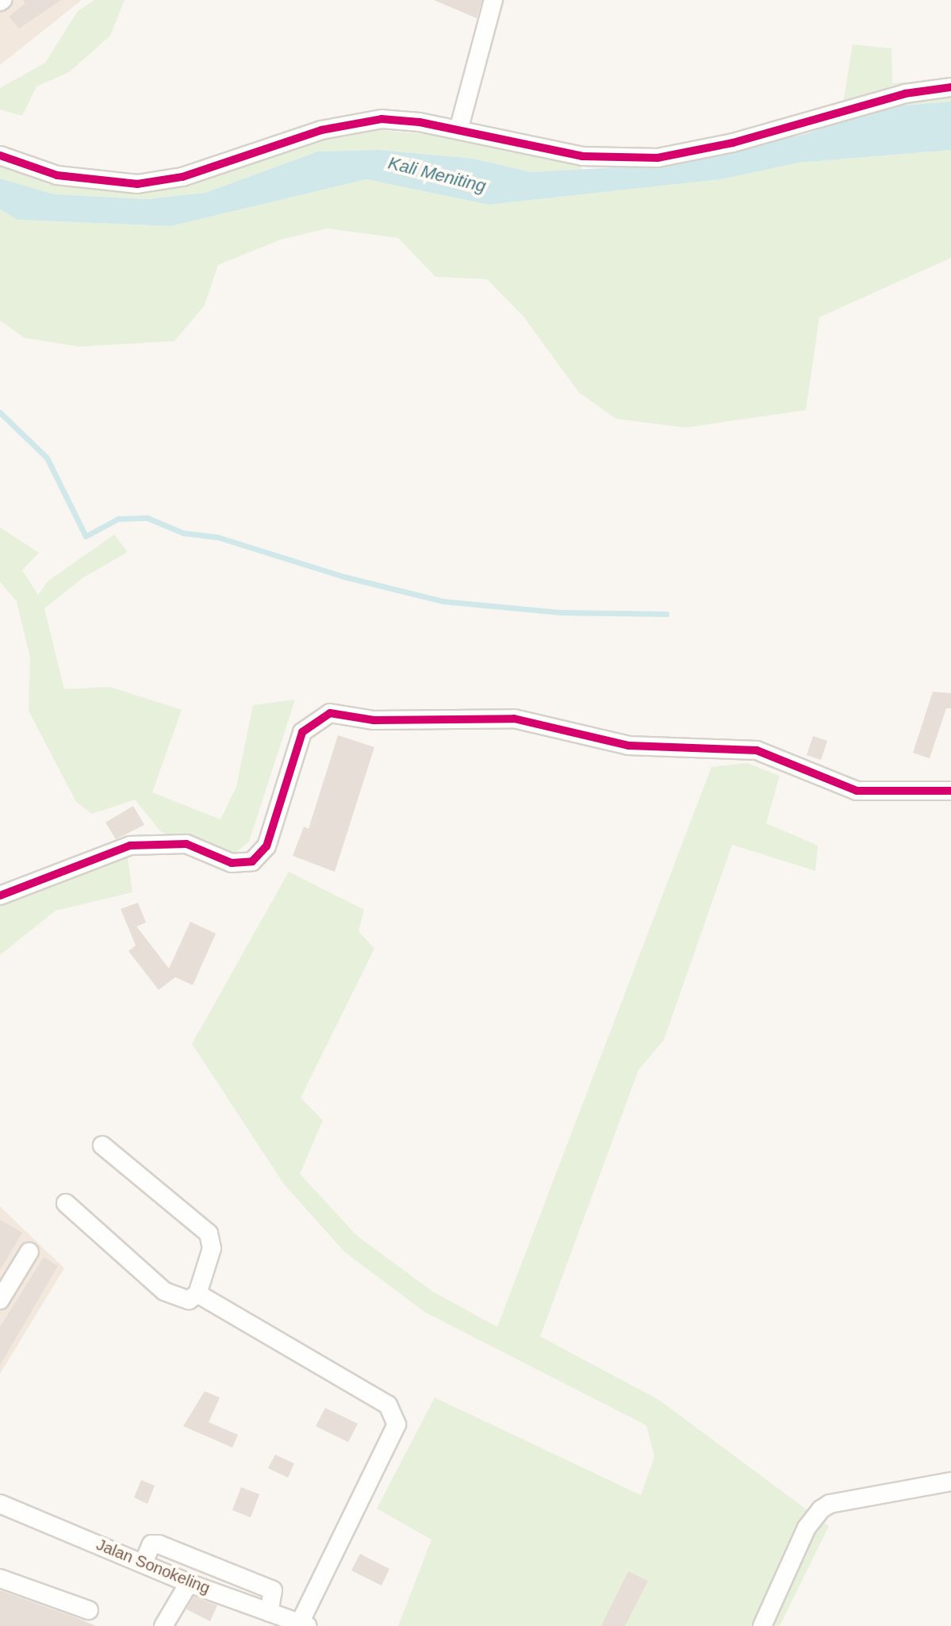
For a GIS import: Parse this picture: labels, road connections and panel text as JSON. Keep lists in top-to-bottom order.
{
  "streets": {
    "street": ["Jalan Sonokeling"]
  },
  "water": ["Kali Meniting"]
}
